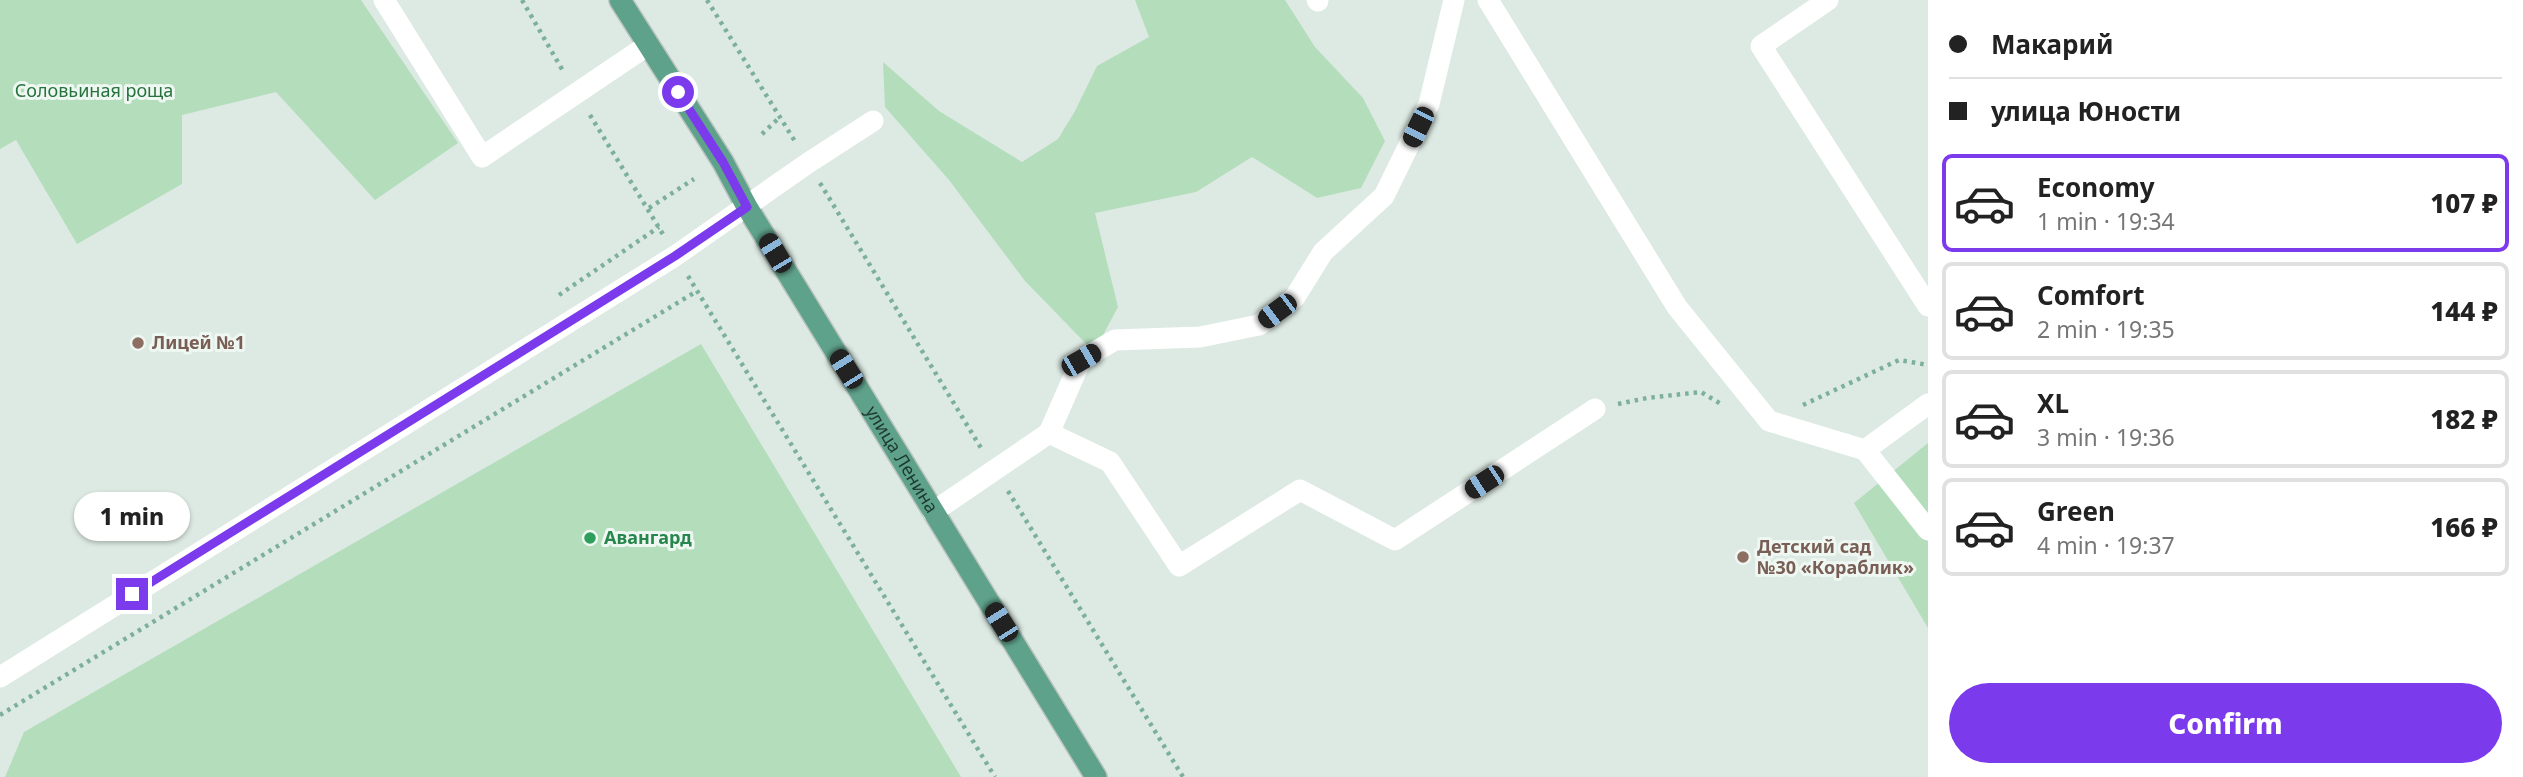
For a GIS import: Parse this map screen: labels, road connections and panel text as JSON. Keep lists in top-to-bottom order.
{
  "streets": {
    "main road": ["улица Ленина"]
  },
  "parks": ["Соловьиная роща"],
  "places": ["Лицей №1", "Авангард", "Детский сад №30 «Кораблик»"],
  "page": {
    "banner": ["Макарий", "улица Юности"],
    "list": [
      {
        "name": "Economy",
        "note": "1 min · 19:34",
        "value": "107 ₽"
      },
      {
        "name": "Comfort",
        "note": "2 min · 19:35",
        "value": "144 ₽"
      },
      {
        "name": "XL",
        "note": "3 min · 19:36",
        "value": "182 ₽"
      },
      {
        "name": "Green",
        "note": "4 min · 19:37",
        "value": "166 ₽"
      }
    ],
    "bubble": "1 min",
    "buttons": "Confirm"
  }
}
